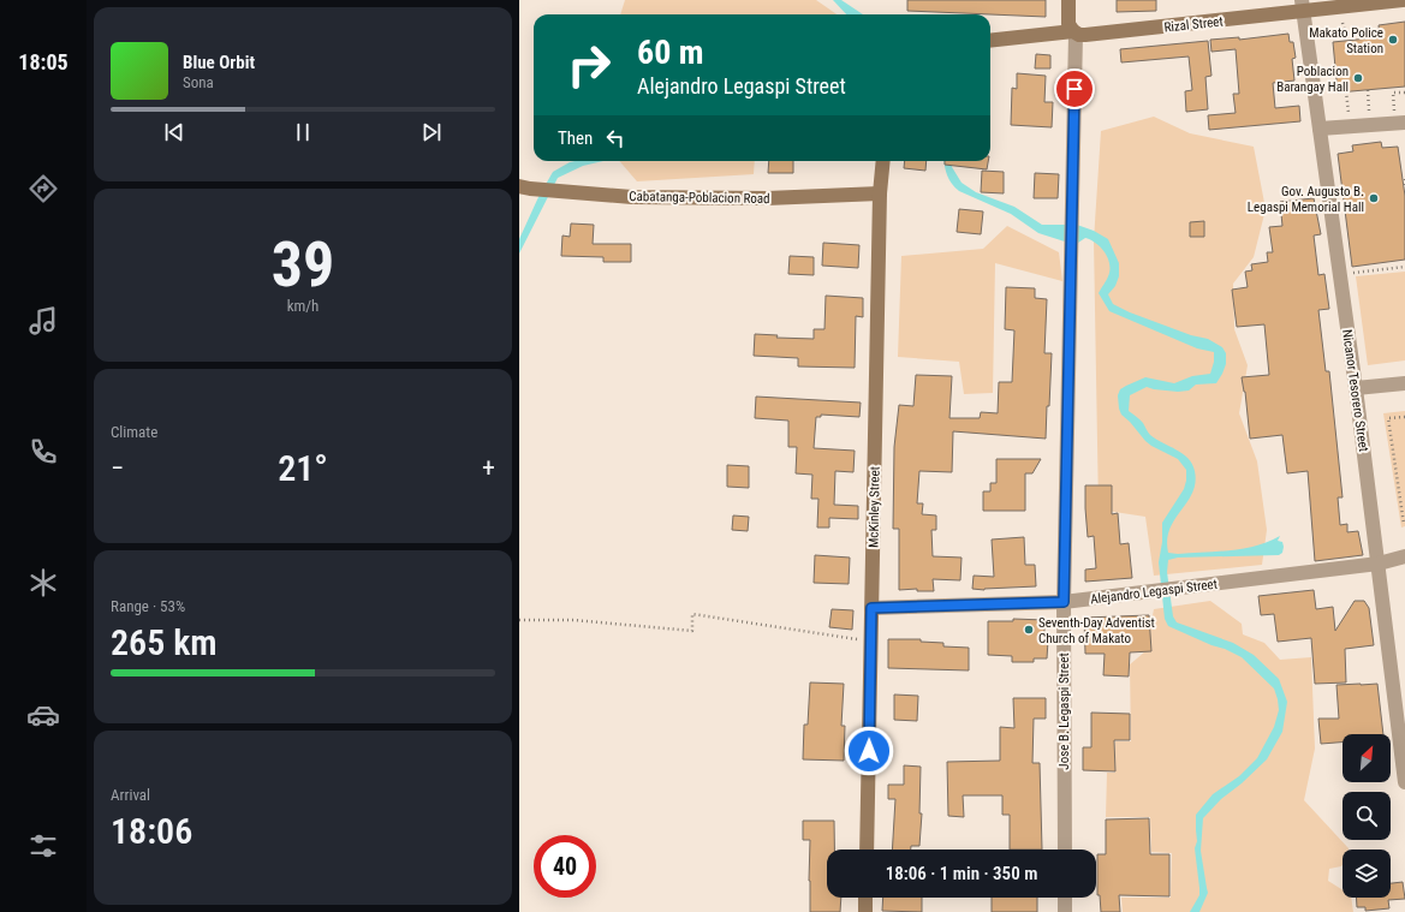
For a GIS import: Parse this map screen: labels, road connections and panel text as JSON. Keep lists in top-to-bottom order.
{
  "streets": {
    "street": [
      "Rizal Street",
      "Cabatanga-Poblacion Road",
      "Nicanor Tesorero Street",
      "McKinley Street",
      "Alejandro Legaspi Street",
      "Jose B. Legaspi Street"
    ]
  },
  "crossings": [
    ["Rizal Street", "Nicanor Tesorero Street"],
    ["Rizal Street", "Jose B. Legaspi Street"],
    ["Cabatanga-Poblacion Road", "McKinley Street"],
    ["Nicanor Tesorero Street", "Alejandro Legaspi Street"],
    ["McKinley Street", "Alejandro Legaspi Street"],
    ["Alejandro Legaspi Street", "Jose B. Legaspi Street"]
  ],
  "places": [
    "Makato Police Station",
    "Poblacion Barangay Hall",
    "Gov. Augusto B. Legaspi Memorial Hall",
    "Seventh-Day Adventist Church of Makato"
  ],
  "north": "top right",
  "page": {
    "tabs": "18:05",
    "turn": ["60 m", "Alejandro Legaspi Street"],
    "song": ["Blue Orbit", "Sona"],
    "then": "Then",
    "tile": [
      ["39", "km/h"],
      "Climate",
      ["Range · 53%", "265 km"],
      ["Arrival", "18:06"]
    ],
    "heat": ["−", "21°", "+"],
    "limit": "40",
    "trip": "18:06 · 1 min · 350 m"
  }
}
